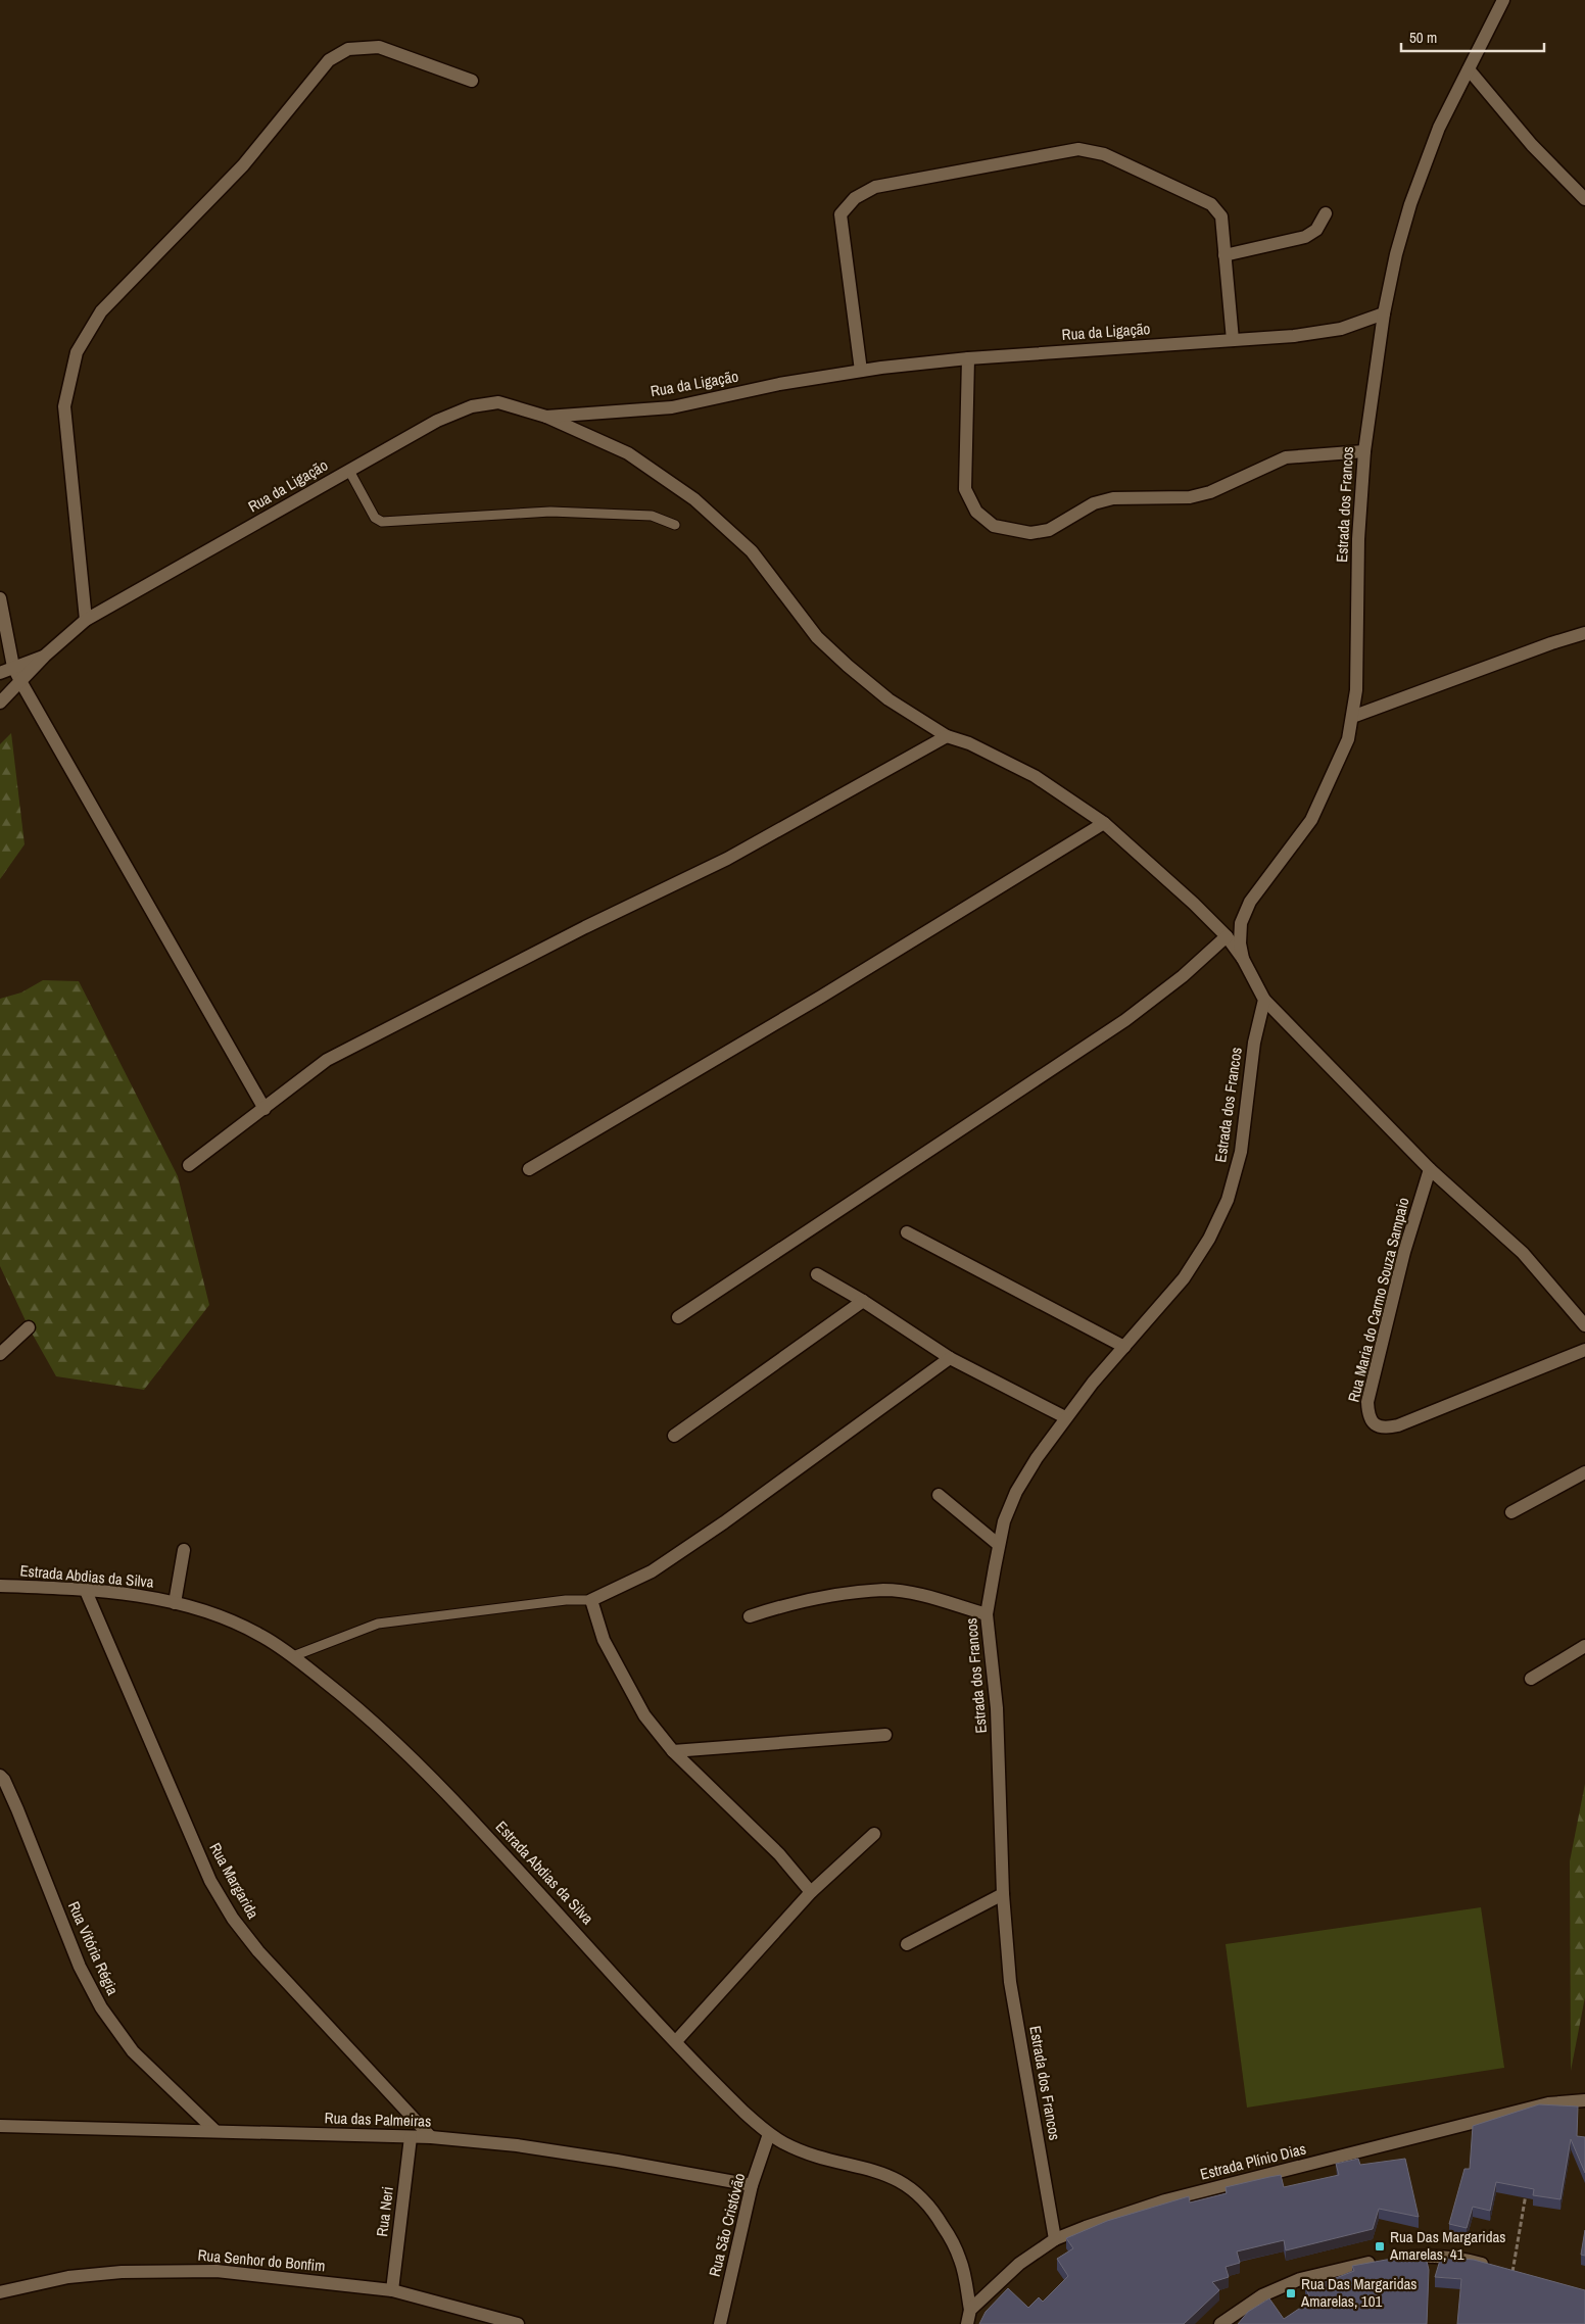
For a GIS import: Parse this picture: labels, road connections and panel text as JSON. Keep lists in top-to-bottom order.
{
  "streets": {
    "street": [
      "Rua da Ligação",
      "Estrada dos Francos",
      "Rua Maria do Carmo Souza Sampaio",
      "Estrada Abdias da Silva",
      "Rua Margarida",
      "Rua Vitória Régia",
      "Rua das Palmeiras",
      "Estrada Plínio Dias",
      "Rua Neri",
      "Rua São Cristóvão",
      "Rua Senhor do Bonfim"
    ]
  },
  "crossings": [
    ["Rua da Ligação", "Estrada dos Francos"],
    ["Estrada dos Francos", "Rua Maria do Carmo Souza Sampaio"],
    ["Estrada dos Francos", "Estrada Plínio Dias"],
    ["Estrada Abdias da Silva", "Rua Margarida"],
    ["Estrada Abdias da Silva", "Estrada Plínio Dias"],
    ["Estrada Abdias da Silva", "Rua São Cristóvão"],
    ["Rua Margarida", "Rua das Palmeiras"],
    ["Rua Vitória Régia", "Rua das Palmeiras"],
    ["Rua das Palmeiras", "Rua Neri"],
    ["Rua das Palmeiras", "Rua São Cristóvão"],
    ["Rua Neri", "Rua Senhor do Bonfim"]
  ],
  "places": {
    "transit": ["Rua Das Margaridas Amarelas, 41", "Rua Das Margaridas Amarelas, 101"]
  },
  "scale_bar": "50 m"
}
